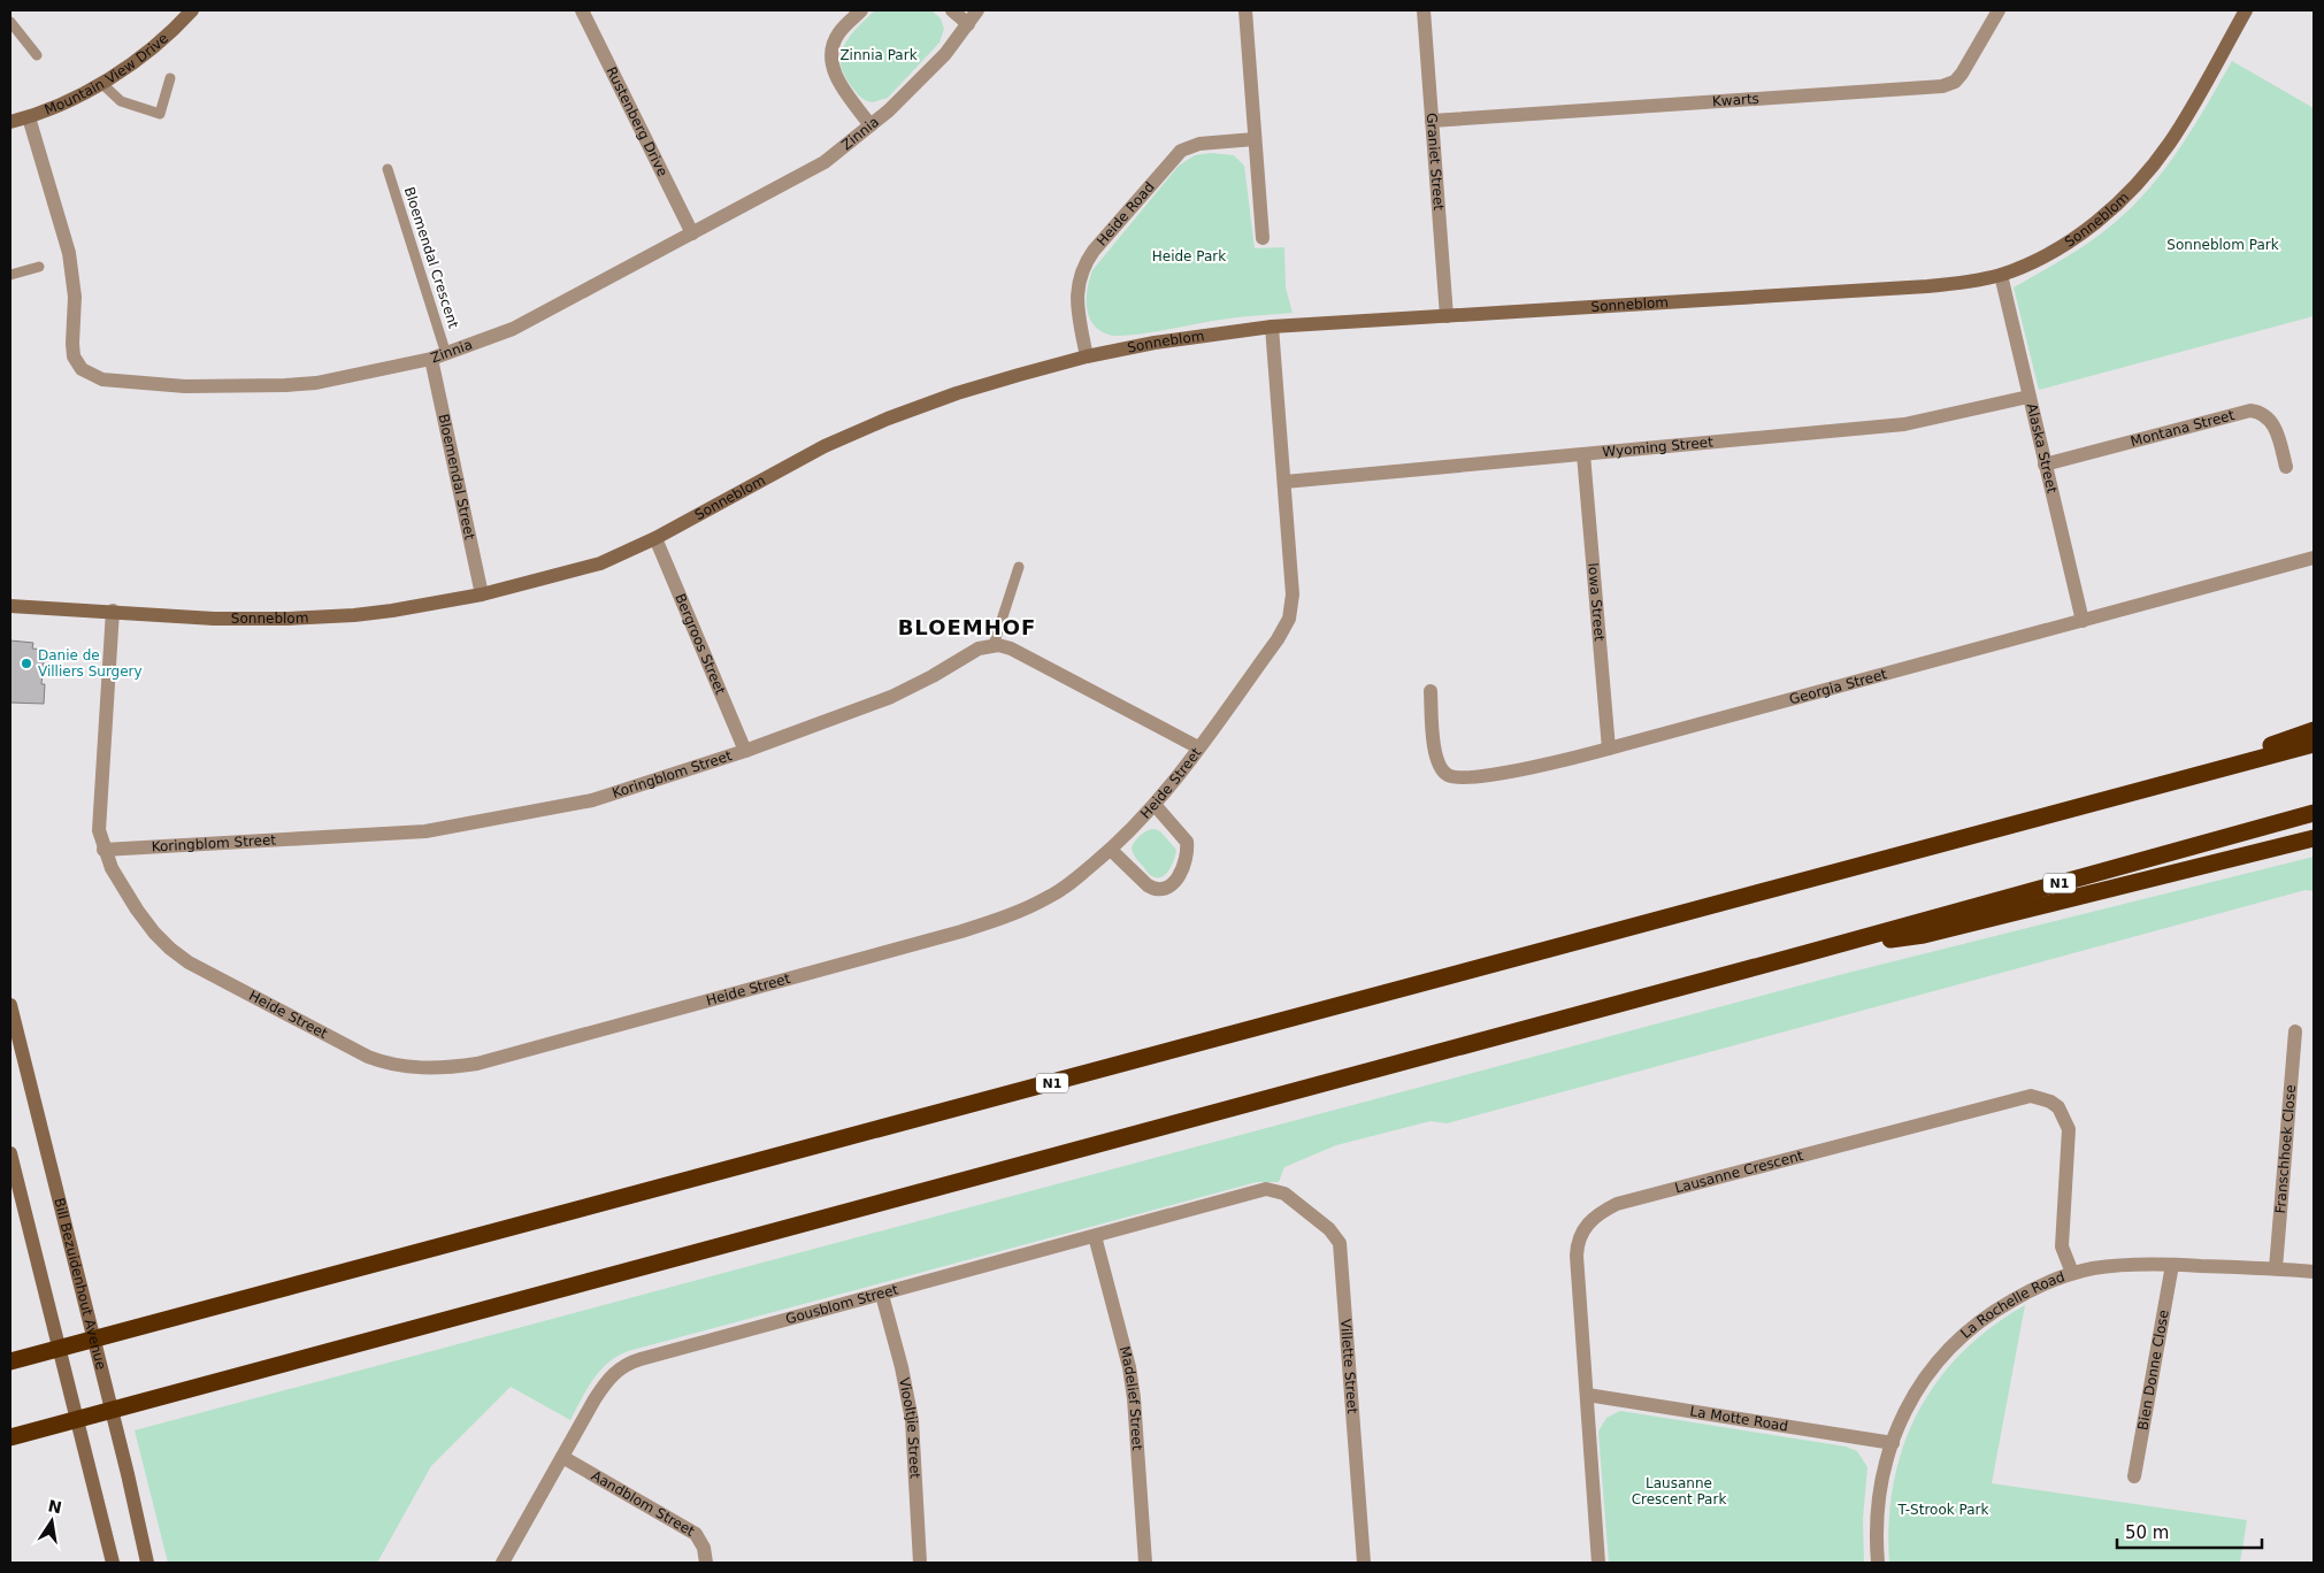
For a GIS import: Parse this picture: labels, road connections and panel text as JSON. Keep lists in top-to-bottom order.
{
  "streets": {
    "highway": ["N1"],
    "street": [
      "Mountain View Drive",
      "Kwarts",
      "Rustenberg Drive",
      "Zinnia",
      "Graniet Street",
      "Heide Road",
      "Sonneblom",
      "Montana Street",
      "Wyoming Street",
      "Alaska Street",
      "Bloemendal Street",
      "Iowa Street",
      "Bergroos Street",
      "Georgia Street",
      "Koringblom Street",
      "Heide Street",
      "Franschhoek Close",
      "Lausanne Crescent",
      "Bill Bezuidenhout Avenue",
      "Gousblom Street",
      "La Rochelle Road",
      "Villette Street",
      "Bien Donne Close",
      "Madelief Street",
      "La Motte Road",
      "Viooltjie Street",
      "Aandblom Street"
    ],
    "lane": ["Bloemendal Crescent"]
  },
  "crossings": [
    ["Mountain View Drive", "Zinnia"],
    ["Kwarts", "Graniet Street"],
    ["Rustenberg Drive", "Zinnia"],
    ["Zinnia", "Bloemendal Crescent"],
    ["Zinnia", "Bloemendal Street"],
    ["Graniet Street", "Sonneblom"],
    ["Heide Road", "Sonneblom"],
    ["Sonneblom", "Alaska Street"],
    ["Sonneblom", "Bloemendal Street"],
    ["Sonneblom", "Bergroos Street"],
    ["Sonneblom", "Heide Street"],
    ["Montana Street", "Alaska Street"],
    ["Wyoming Street", "Alaska Street"],
    ["Wyoming Street", "Iowa Street"],
    ["Wyoming Street", "Heide Street"],
    ["Alaska Street", "Georgia Street"],
    ["Iowa Street", "Georgia Street"],
    ["Bergroos Street", "Koringblom Street"],
    ["Koringblom Street", "Heide Street"],
    ["Franschhoek Close", "La Rochelle Road"],
    ["Lausanne Crescent", "La Rochelle Road"],
    ["Lausanne Crescent", "La Motte Road"],
    ["Gousblom Street", "Villette Street"],
    ["Gousblom Street", "Madelief Street"],
    ["Gousblom Street", "Viooltjie Street"],
    ["Gousblom Street", "Aandblom Street"],
    ["La Rochelle Road", "Bien Donne Close"],
    ["La Rochelle Road", "La Motte Road"]
  ],
  "districts": ["BLOEMHOF"],
  "parks": [
    "Zinnia Park",
    "Sonneblom Park",
    "Heide Park",
    "Lausanne Crescent Park",
    "T-Strook Park"
  ],
  "places": ["Danie de Villiers Surgery"],
  "scale_bar": "50 m",
  "north": "top"
}
